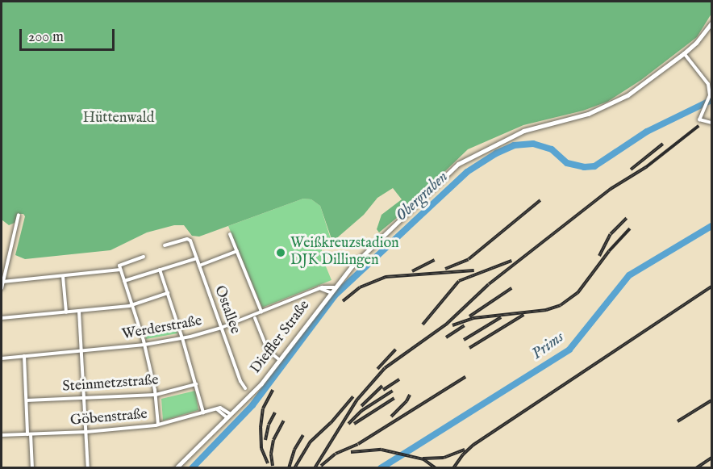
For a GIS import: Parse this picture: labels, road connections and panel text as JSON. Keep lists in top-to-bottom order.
{
  "streets": {
    "main road": ["Dieffler Straße"],
    "street": [
      "Ostallee",
      "Werderstraße",
      "Steinmetzstraße",
      "Göbenstraße"
    ]
  },
  "crossings": [
    ["Ostallee", "Werderstraße"],
    ["Werderstraße", "Dieffler Straße"],
    ["Dieffler Straße", "Göbenstraße"]
  ],
  "water": ["Obergraben", "Prims"],
  "parks": ["Hüttenwald"],
  "places": ["Weißkreuzstadion DJK Dillingen"],
  "scale_bar": "200 m"
}
